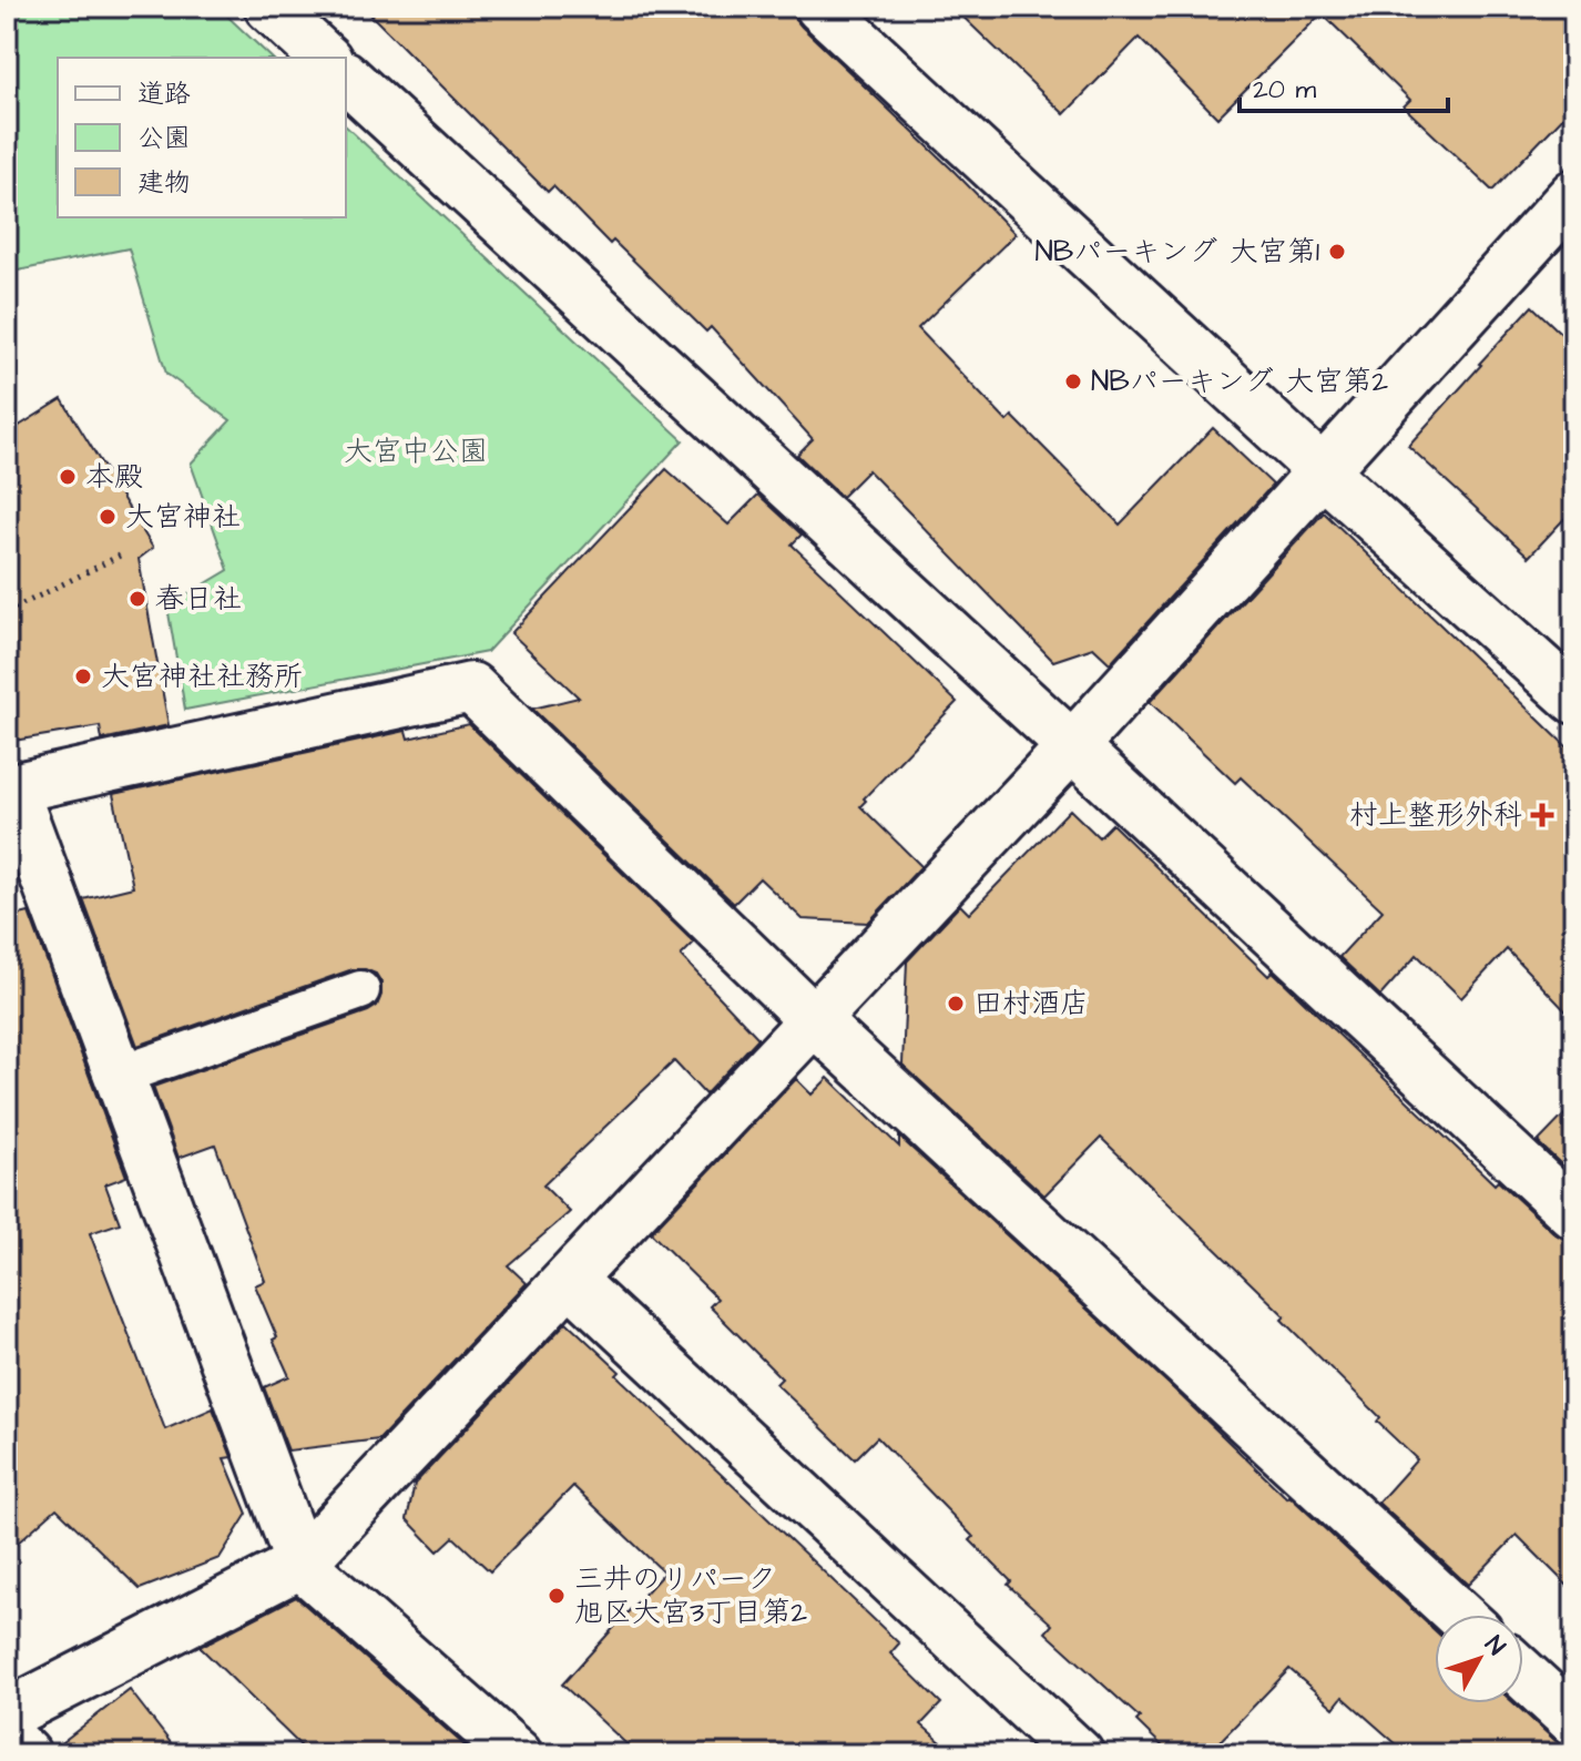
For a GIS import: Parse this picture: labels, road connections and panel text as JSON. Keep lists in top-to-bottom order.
{
  "parks": ["大宮中公園"],
  "places": {
    "other": [
      "NBパーキング 大宮第1",
      "NBパーキング 大宮第2",
      "本殿",
      "大宮神社",
      "春日社",
      "大宮神社社務所",
      "田村酒店",
      "三井のリパーク 旭区大宮3丁目第2"
    ],
    "health": ["村上整形外科"]
  },
  "legend": ["道路", "公園", "建物"],
  "scale_bar": "20 m",
  "north": "top right"
}
